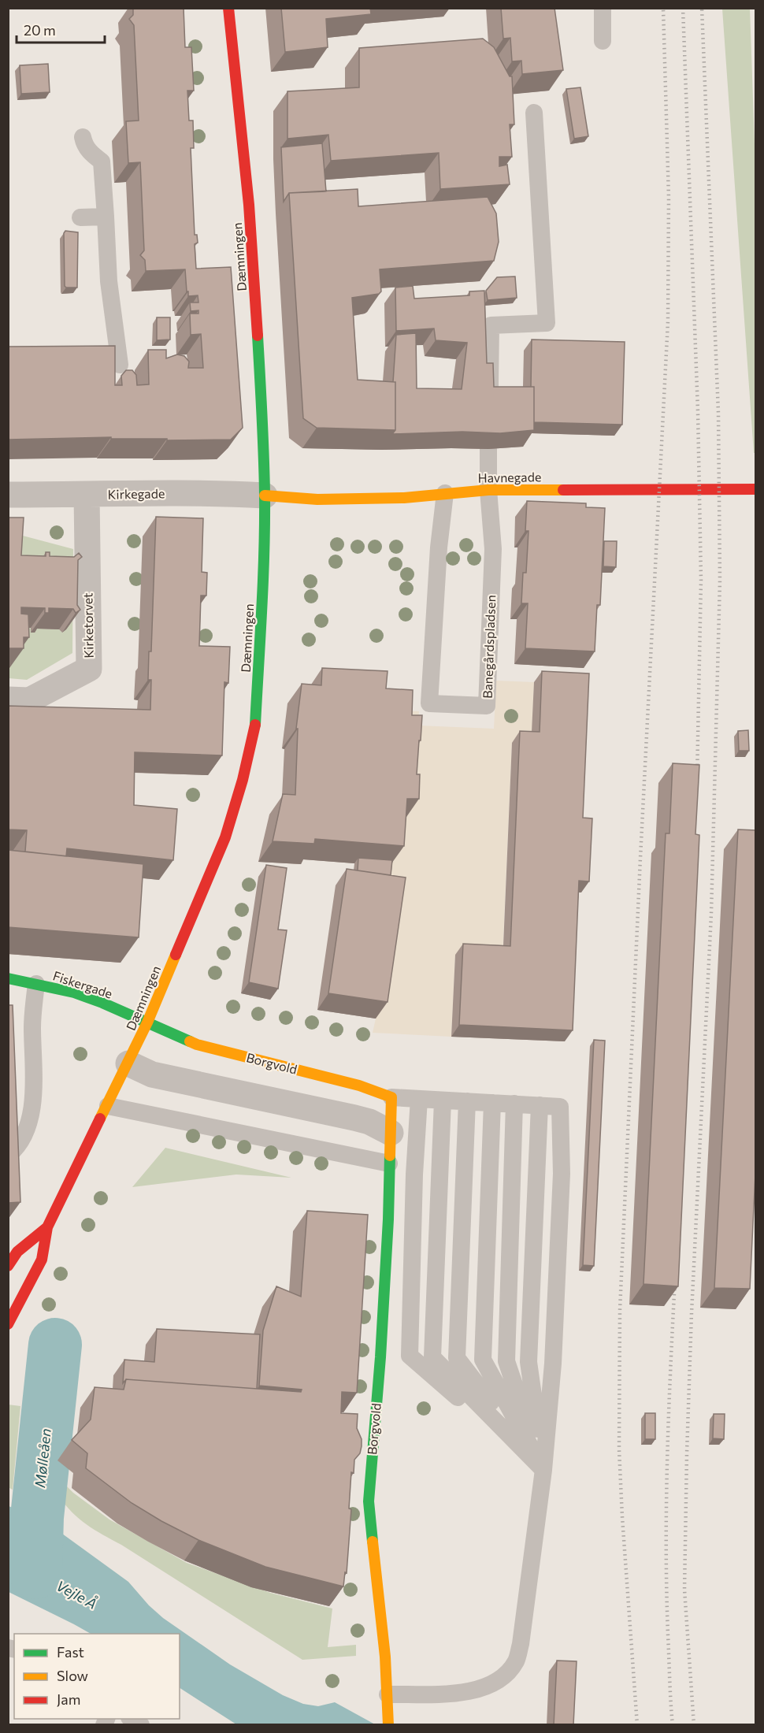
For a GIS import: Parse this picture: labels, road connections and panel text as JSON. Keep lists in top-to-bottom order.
{
  "streets": {
    "street": [
      "Dæmningen",
      "Havnegade",
      "Kirkegade",
      "Kirketorvet",
      "Fiskergade",
      "Borgvold"
    ],
    "lane": ["Banegårdspladsen"]
  },
  "crossings": [
    ["Dæmningen", "Havnegade"],
    ["Dæmningen", "Kirkegade"],
    ["Dæmningen", "Fiskergade"],
    ["Dæmningen", "Borgvold"],
    ["Havnegade", "Kirkegade"],
    ["Havnegade", "Banegårdspladsen"],
    ["Kirkegade", "Kirketorvet"],
    ["Fiskergade", "Borgvold"]
  ],
  "water": ["Mølleåen", "Vejle Å"],
  "legend": ["Fast", "Slow", "Jam"],
  "scale_bar": "20 m"
}
